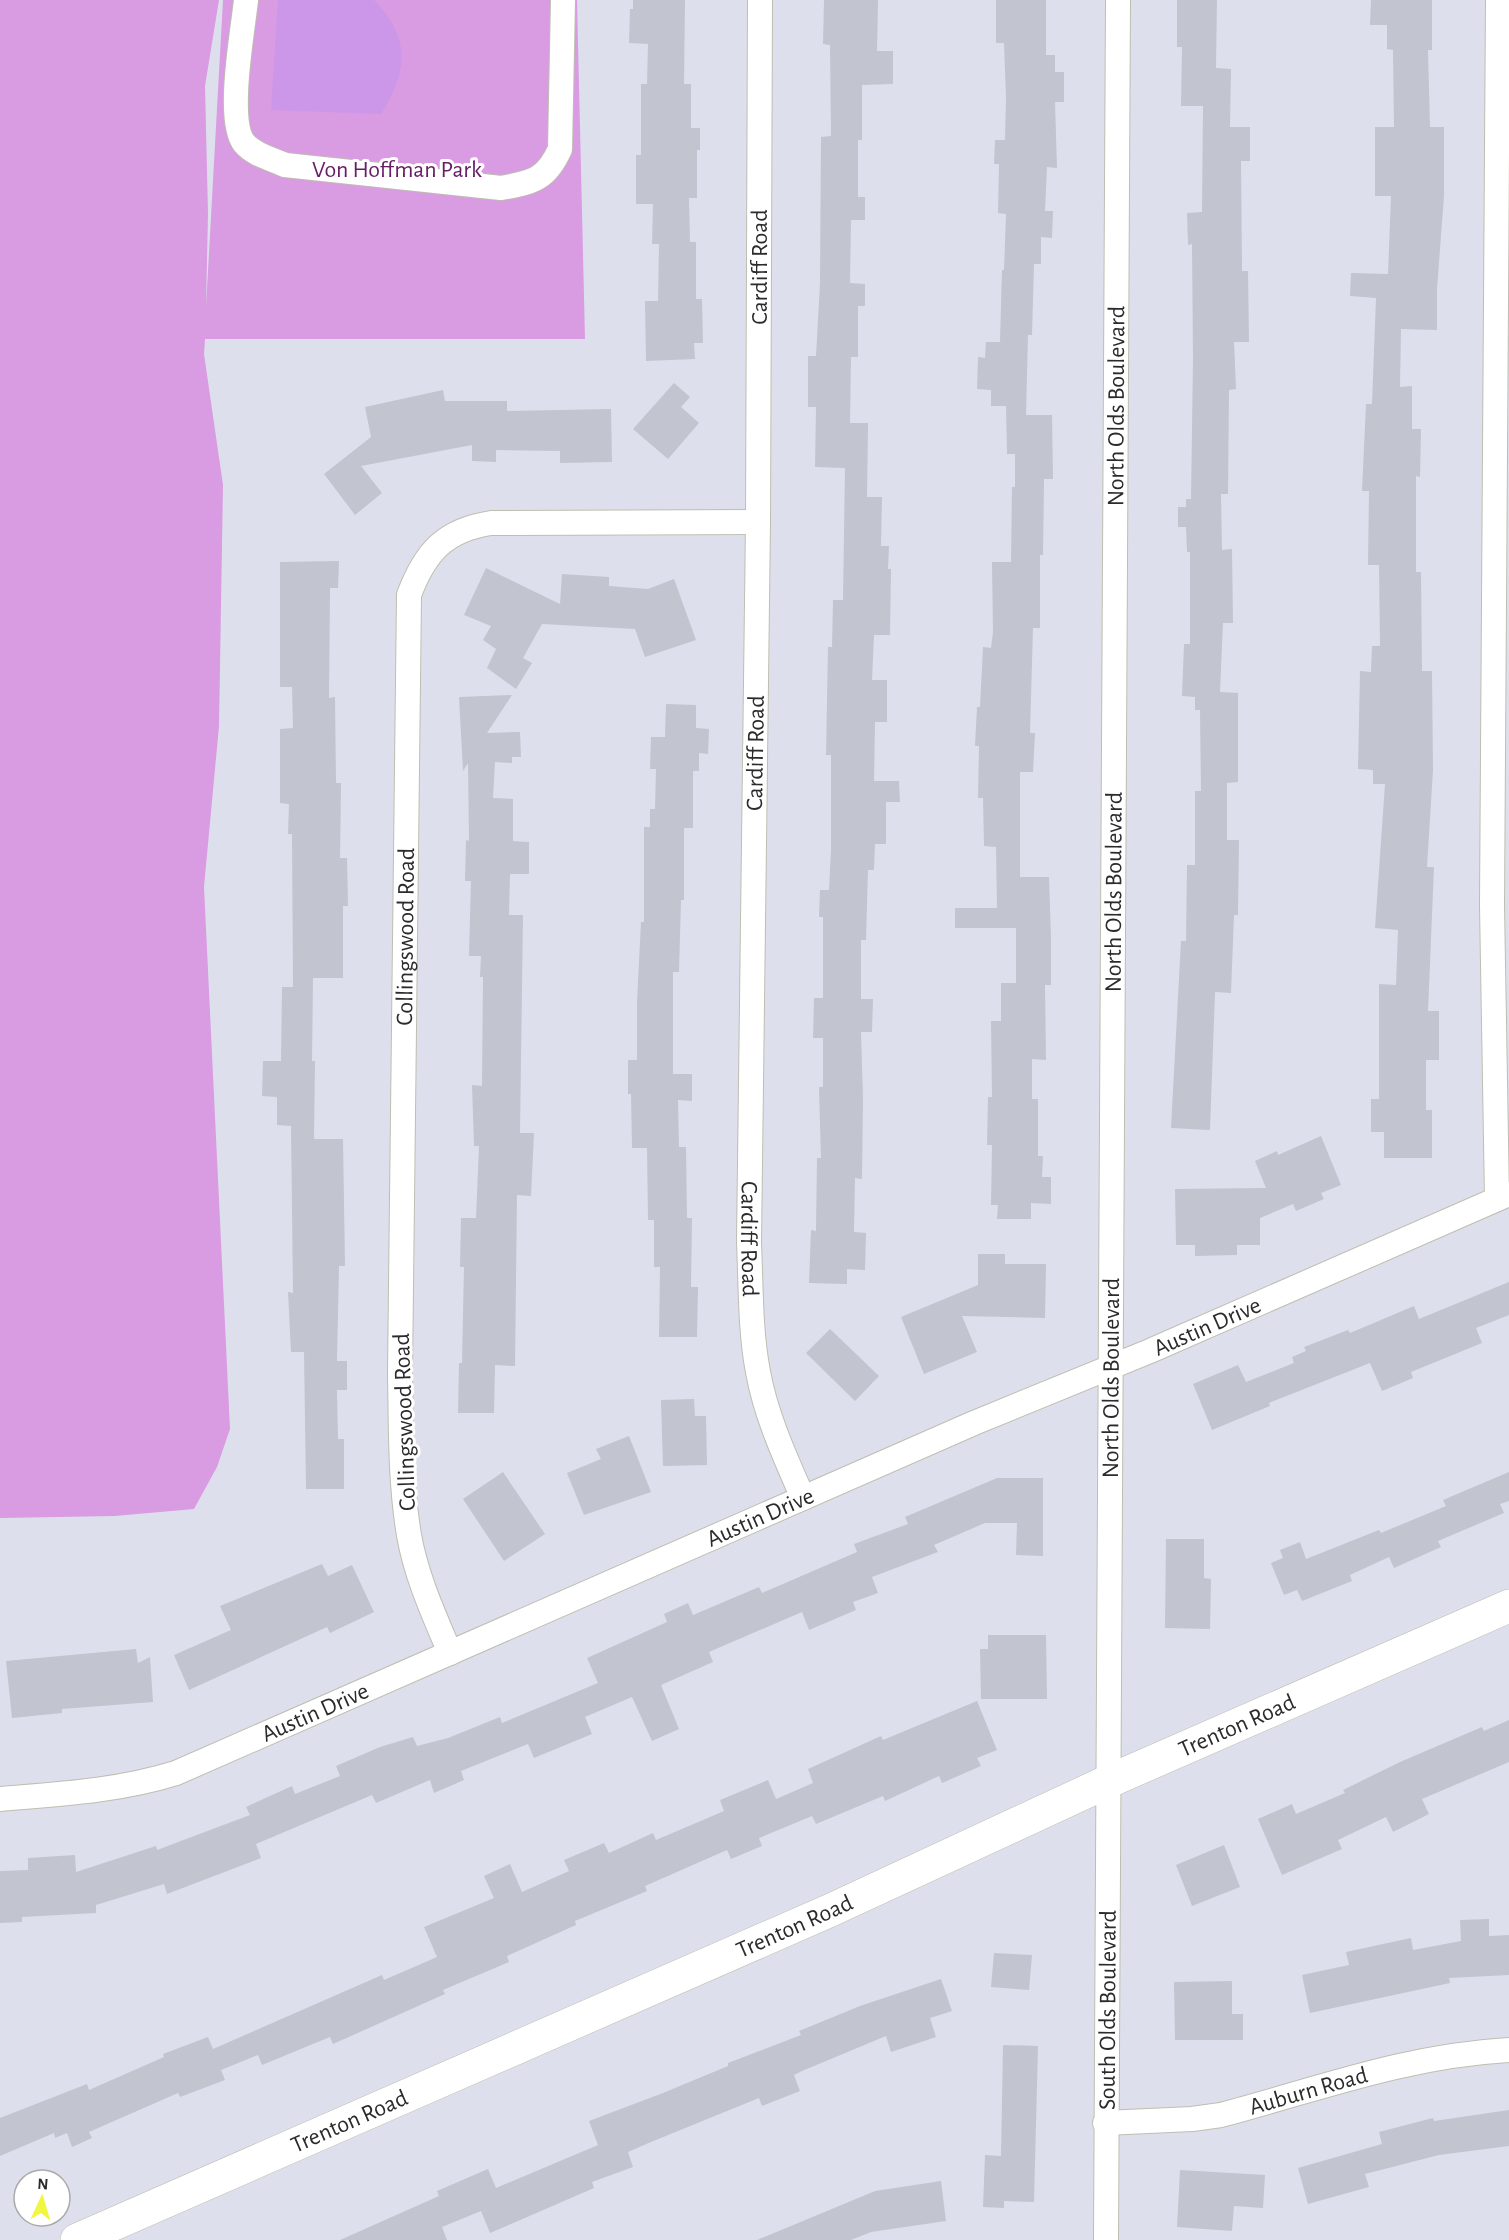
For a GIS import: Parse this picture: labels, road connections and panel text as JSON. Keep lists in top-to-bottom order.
{
  "streets": {
    "main road": ["Trenton Road"],
    "street": [
      "Cardiff Road",
      "North Olds Boulevard",
      "Collingswood Road",
      "Austin Drive",
      "South Olds Boulevard",
      "Auburn Road"
    ]
  },
  "crossings": [
    ["Cardiff Road", "Collingswood Road"],
    ["Cardiff Road", "Austin Drive"],
    ["North Olds Boulevard", "Austin Drive"],
    ["North Olds Boulevard", "Trenton Road"],
    ["North Olds Boulevard", "South Olds Boulevard"],
    ["Collingswood Road", "Austin Drive"],
    ["Trenton Road", "South Olds Boulevard"],
    ["South Olds Boulevard", "Auburn Road"]
  ],
  "parks": ["Von Hoffman Park"],
  "north": "top"
}
